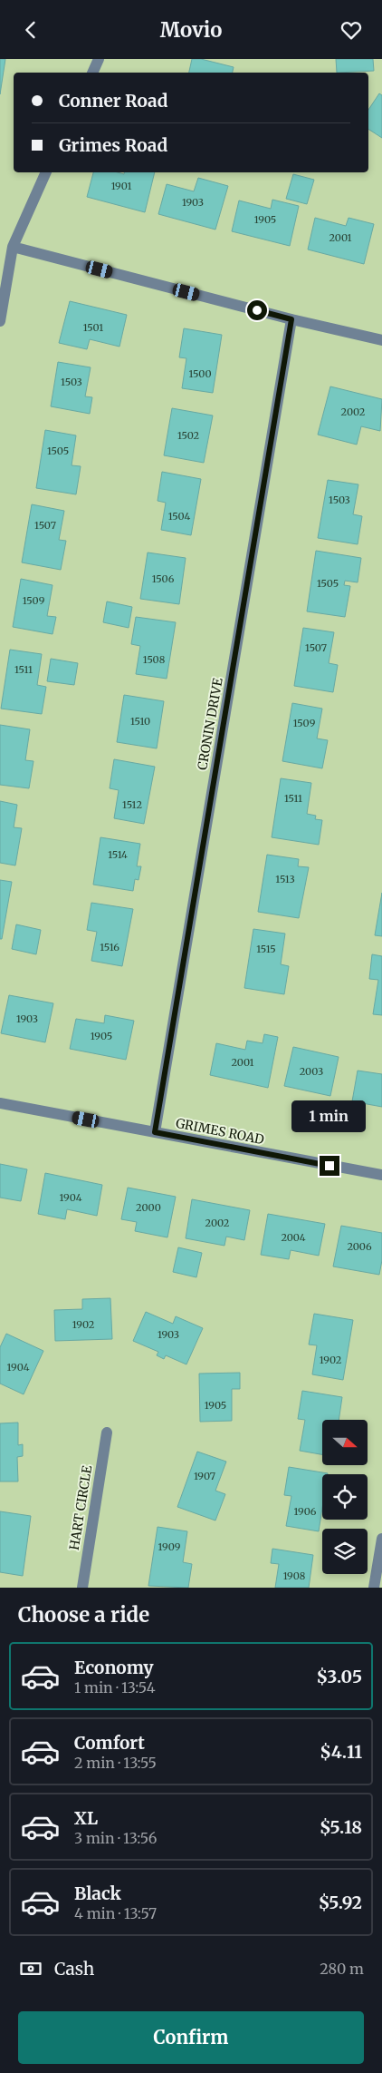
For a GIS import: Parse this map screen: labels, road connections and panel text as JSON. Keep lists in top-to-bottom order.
{
  "streets": {
    "street": ["CRONIN DRIVE", "GRIMES ROAD", "HART CIRCLE"]
  },
  "crossings": [
    ["CRONIN DRIVE", "GRIMES ROAD"]
  ],
  "house_numbers": [
    "1901",
    "1903",
    "1905",
    "2001",
    "1501",
    "1500",
    "1503",
    "2002",
    "1502",
    "1505",
    "1503",
    "1504",
    "1507",
    "1506",
    "1505",
    "1509",
    "1507",
    "1508",
    "1511",
    "1510",
    "1509",
    "1511",
    "1512",
    "1514",
    "1513",
    "1516",
    "1515",
    "1903",
    "1905",
    "2001",
    "2003",
    "1904",
    "2000",
    "2002",
    "2004",
    "2006",
    "1902",
    "1903",
    "1902",
    "1904",
    "1905",
    "1907",
    "1906",
    "1909",
    "1908"
  ],
  "north": "right",
  "page": {
    "header": "Movio",
    "banner": ["Conner Road", "Grimes Road"],
    "bubble": "1 min",
    "heading": "Choose a ride",
    "list": [
      {
        "name": "Economy",
        "note": "1 min · 13:54",
        "value": "$3.05"
      },
      {
        "name": "Comfort",
        "note": "2 min · 13:55",
        "value": "$4.11"
      },
      {
        "name": "XL",
        "note": "3 min · 13:56",
        "value": "$5.18"
      },
      {
        "name": "Black",
        "note": "4 min · 13:57",
        "value": "$5.92"
      }
    ],
    "pay": ["Cash", "280 m"],
    "buttons": "Confirm"
  }
}
